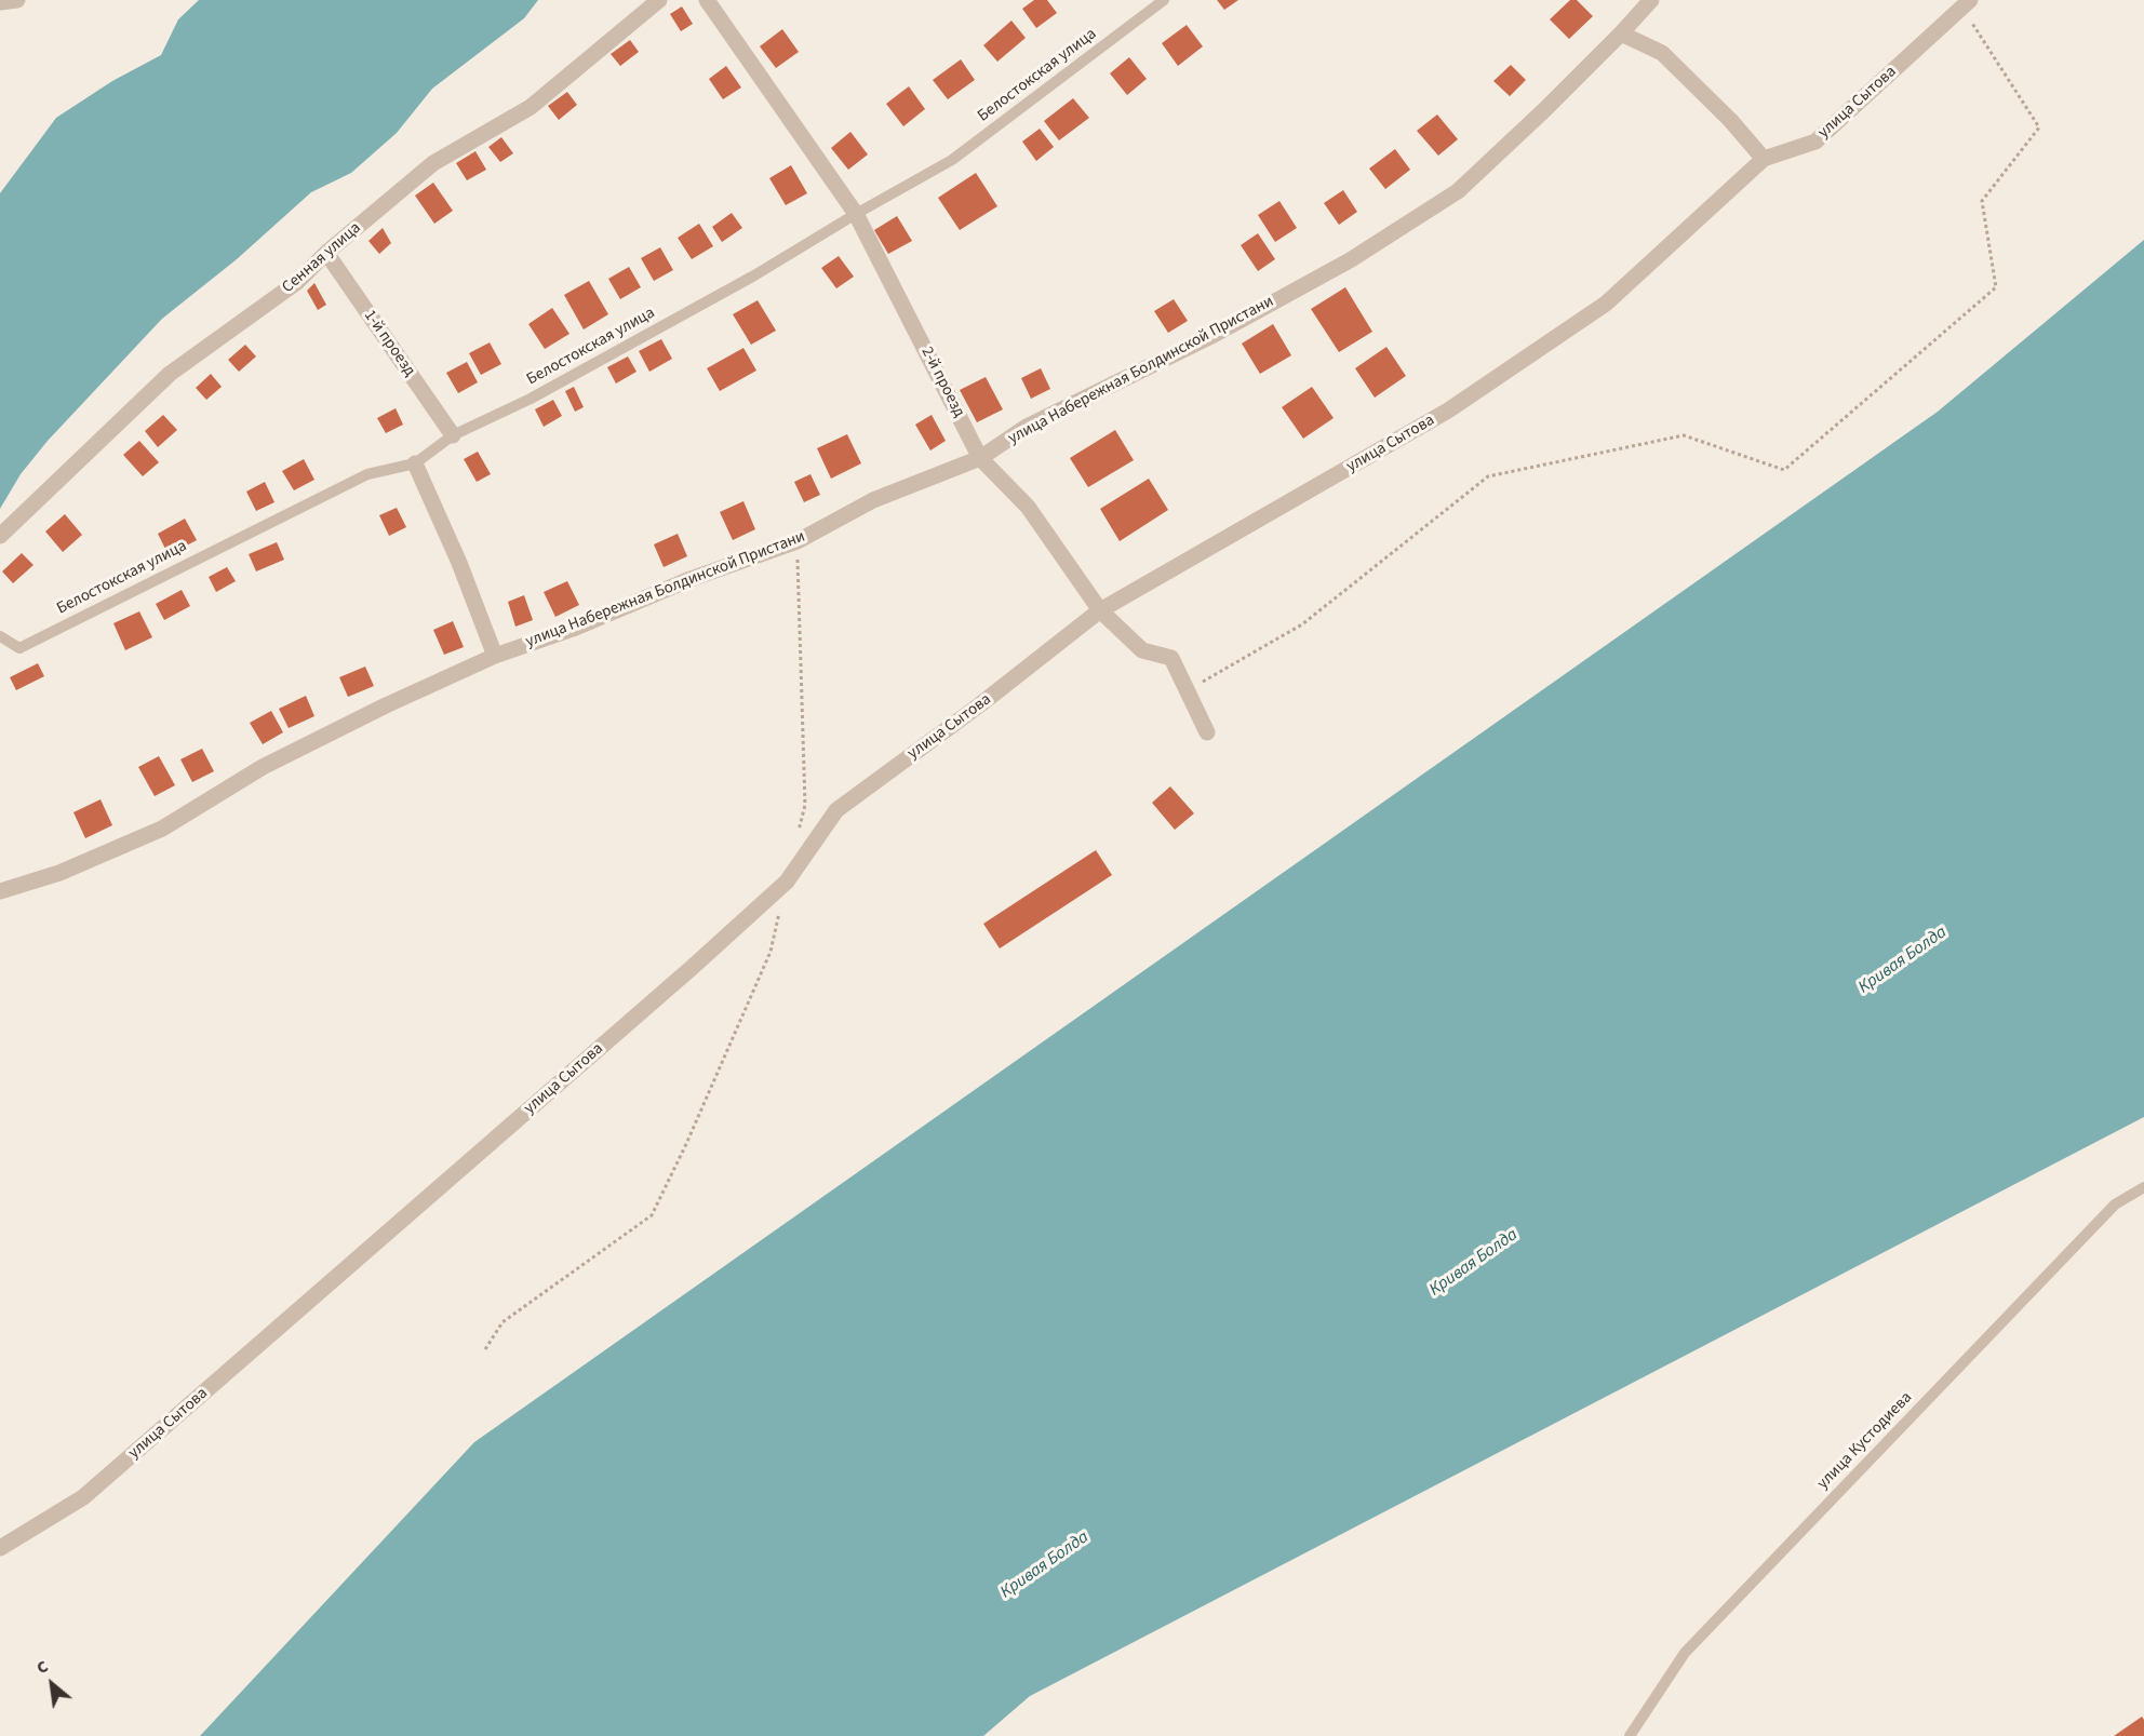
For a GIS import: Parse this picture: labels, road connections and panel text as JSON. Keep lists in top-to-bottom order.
{
  "streets": {
    "street": [
      "улица Сытова",
      "Сенная улица",
      "1-й проезд",
      "улица Набережная Болдинской Пристани",
      "2-й проезд"
    ],
    "lane": ["Белостокская улица", "улица Кустодиева"]
  },
  "crossings": [
    ["Белостокская улица", "1-й проезд"],
    ["Белостокская улица", "2-й проезд"],
    ["улица Сытова", "2-й проезд"],
    ["Сенная улица", "1-й проезд"],
    ["улица Набережная Болдинской Пристани", "2-й проезд"]
  ],
  "water": ["Кривая Болда"],
  "north": "top left"
}
